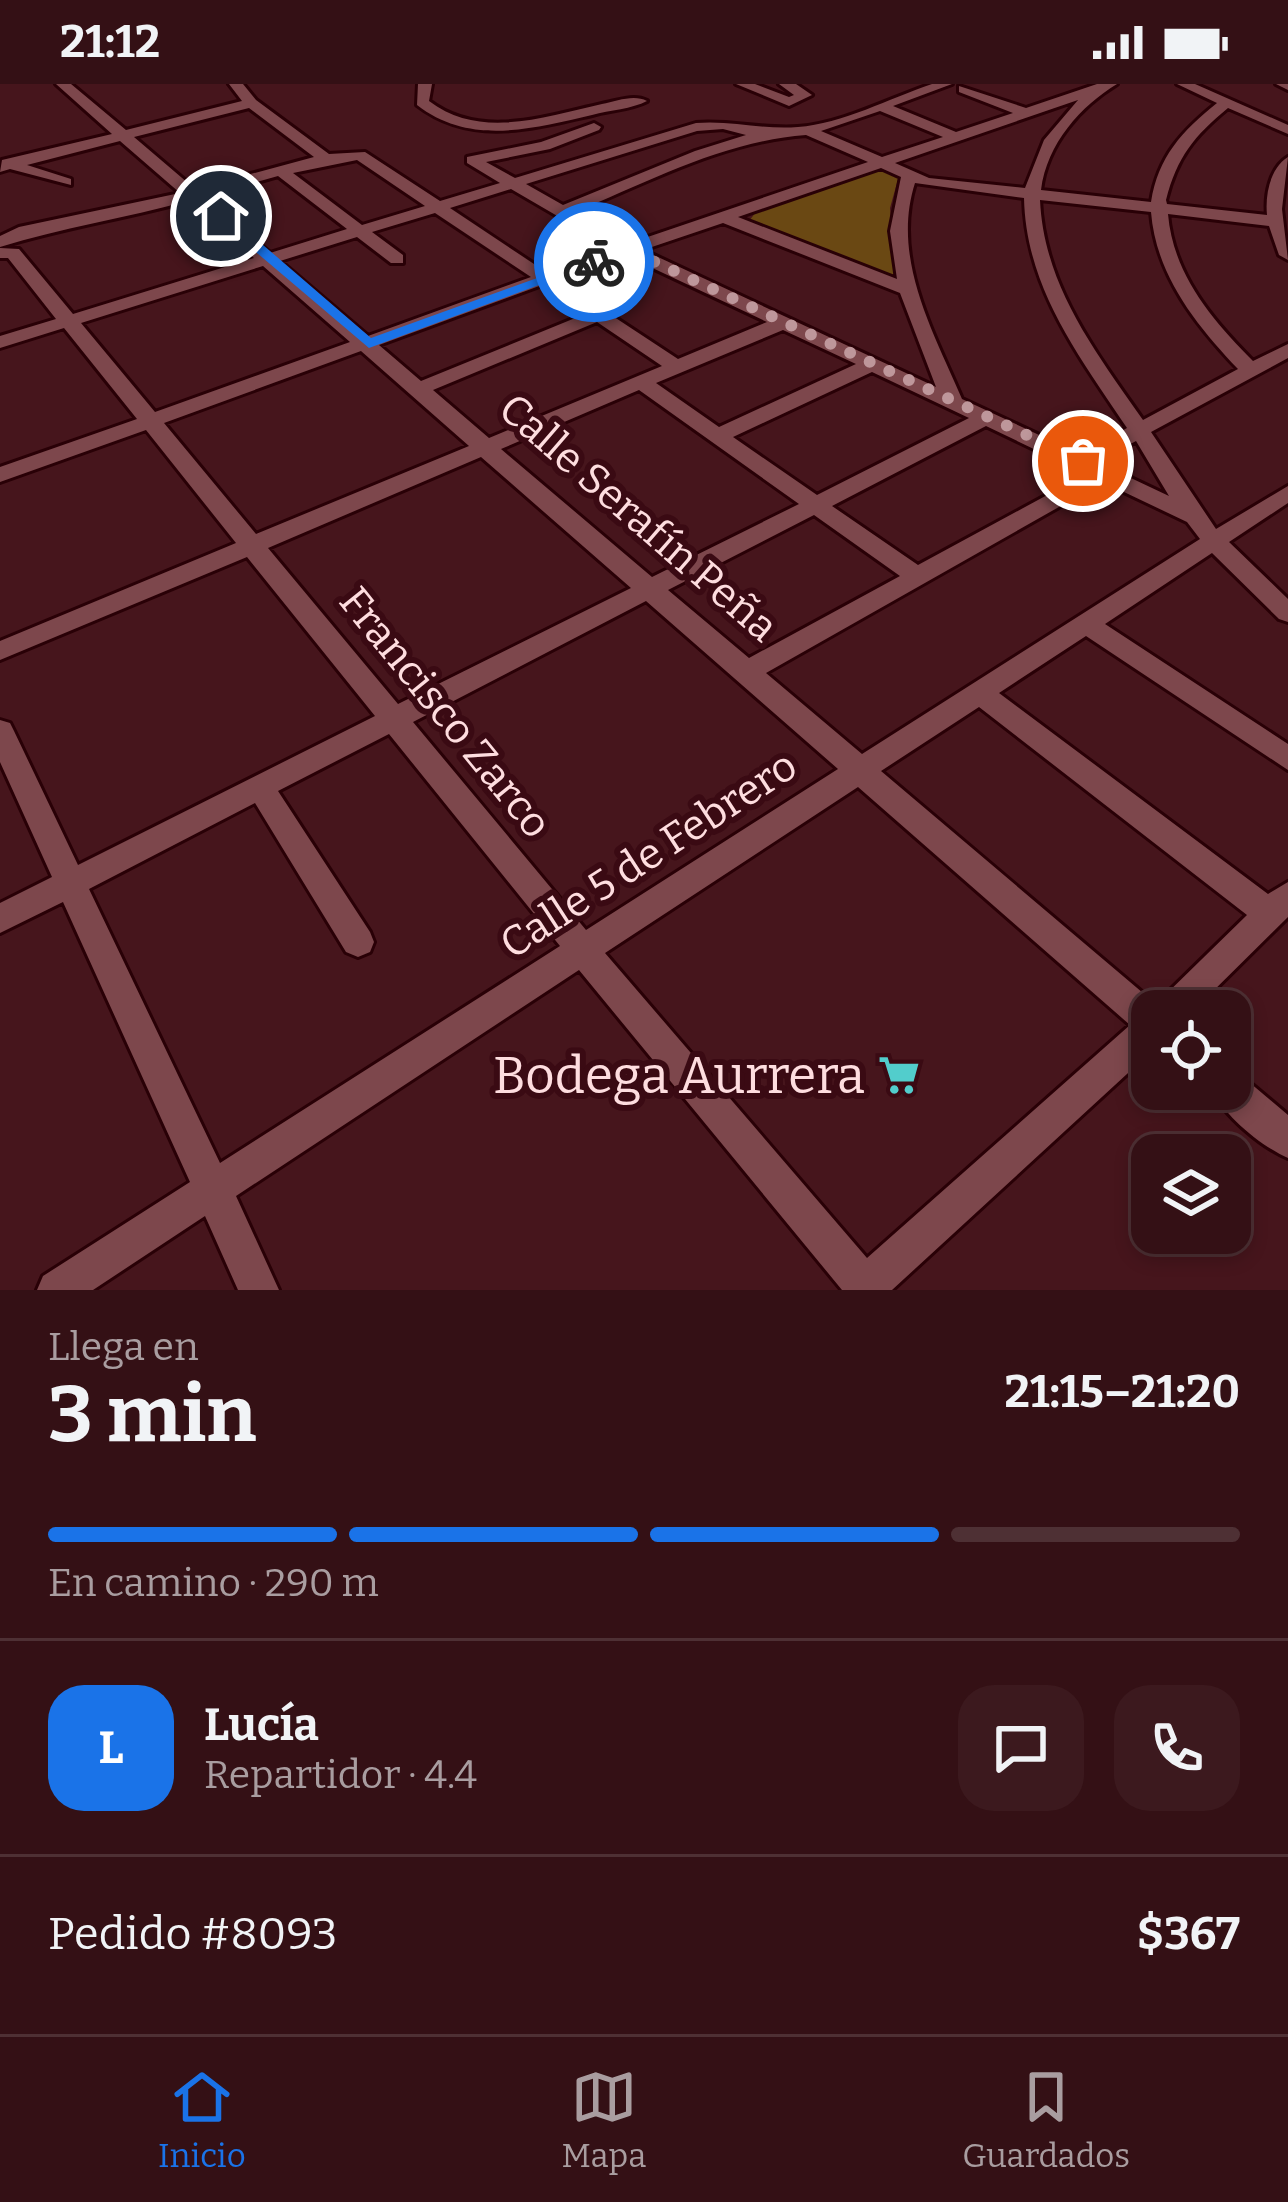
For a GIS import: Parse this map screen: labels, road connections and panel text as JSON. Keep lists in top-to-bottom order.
{
  "streets": {
    "street": ["Calle Serafín Peña", "Francisco Zarco", "Calle 5 de Febrero"]
  },
  "crossings": [
    ["Calle Serafín Peña", "Calle 5 de Febrero"],
    ["Francisco Zarco", "Calle 5 de Febrero"]
  ],
  "places": {
    "supermarket": ["Bodega Aurrera"]
  },
  "page": {
    "status": "21:12",
    "heading": ["3 min", "Llega en", "21:15–21:20"],
    "panel": [
      "Lucía",
      "Repartidor · 4.4",
      "Pedido #8093",
      "$367"
    ],
    "bar": "En camino · 290 m",
    "round": "L",
    "tabs": ["Inicio", "Mapa", "Guardados"]
  }
}
